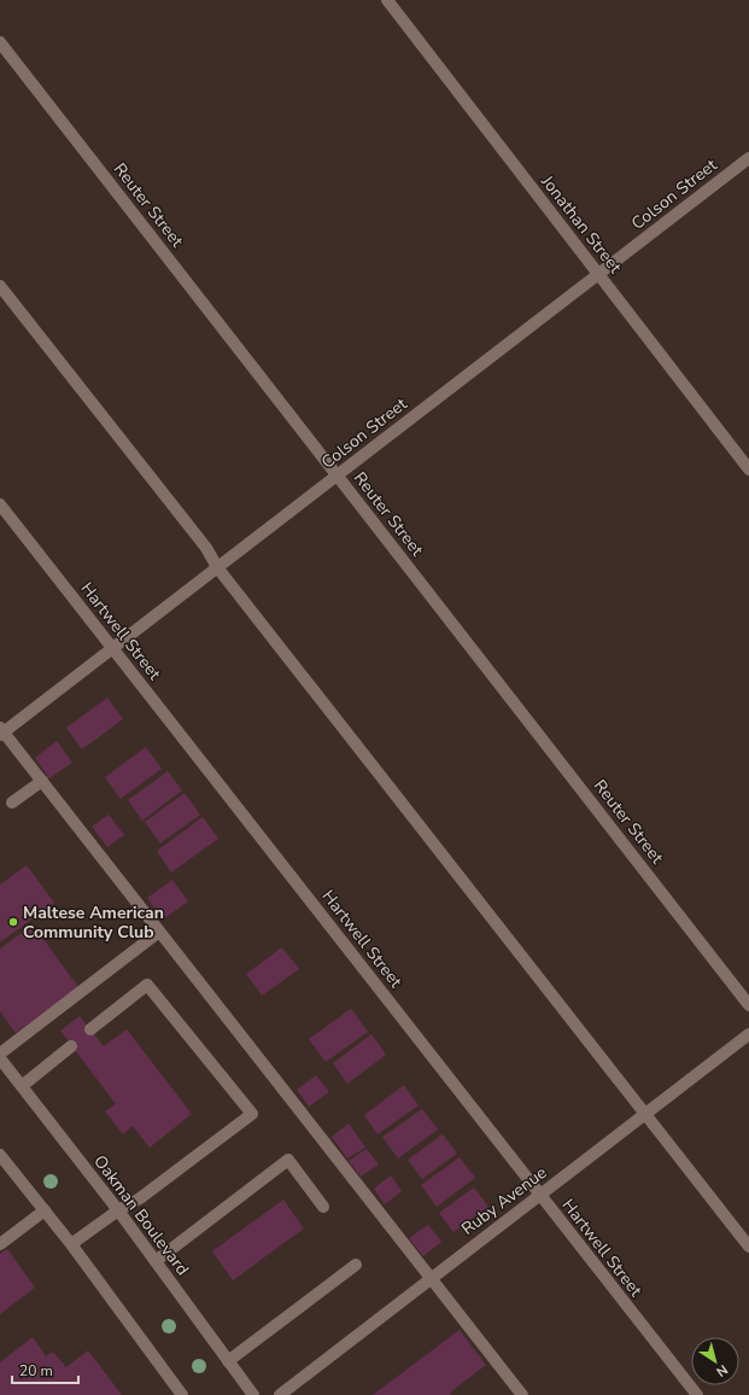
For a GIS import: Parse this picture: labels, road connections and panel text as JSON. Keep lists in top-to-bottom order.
{
  "streets": {
    "street": [
      "Colson Street",
      "Reuter Street",
      "Jonathan Street",
      "Hartwell Street",
      "Ruby Avenue",
      "Oakman Boulevard"
    ]
  },
  "crossings": [
    ["Colson Street", "Reuter Street"],
    ["Colson Street", "Jonathan Street"],
    ["Colson Street", "Hartwell Street"],
    ["Hartwell Street", "Ruby Avenue"]
  ],
  "places": ["Maltese American Community Club"],
  "scale_bar": "20 m",
  "north": "bottom right"
}
